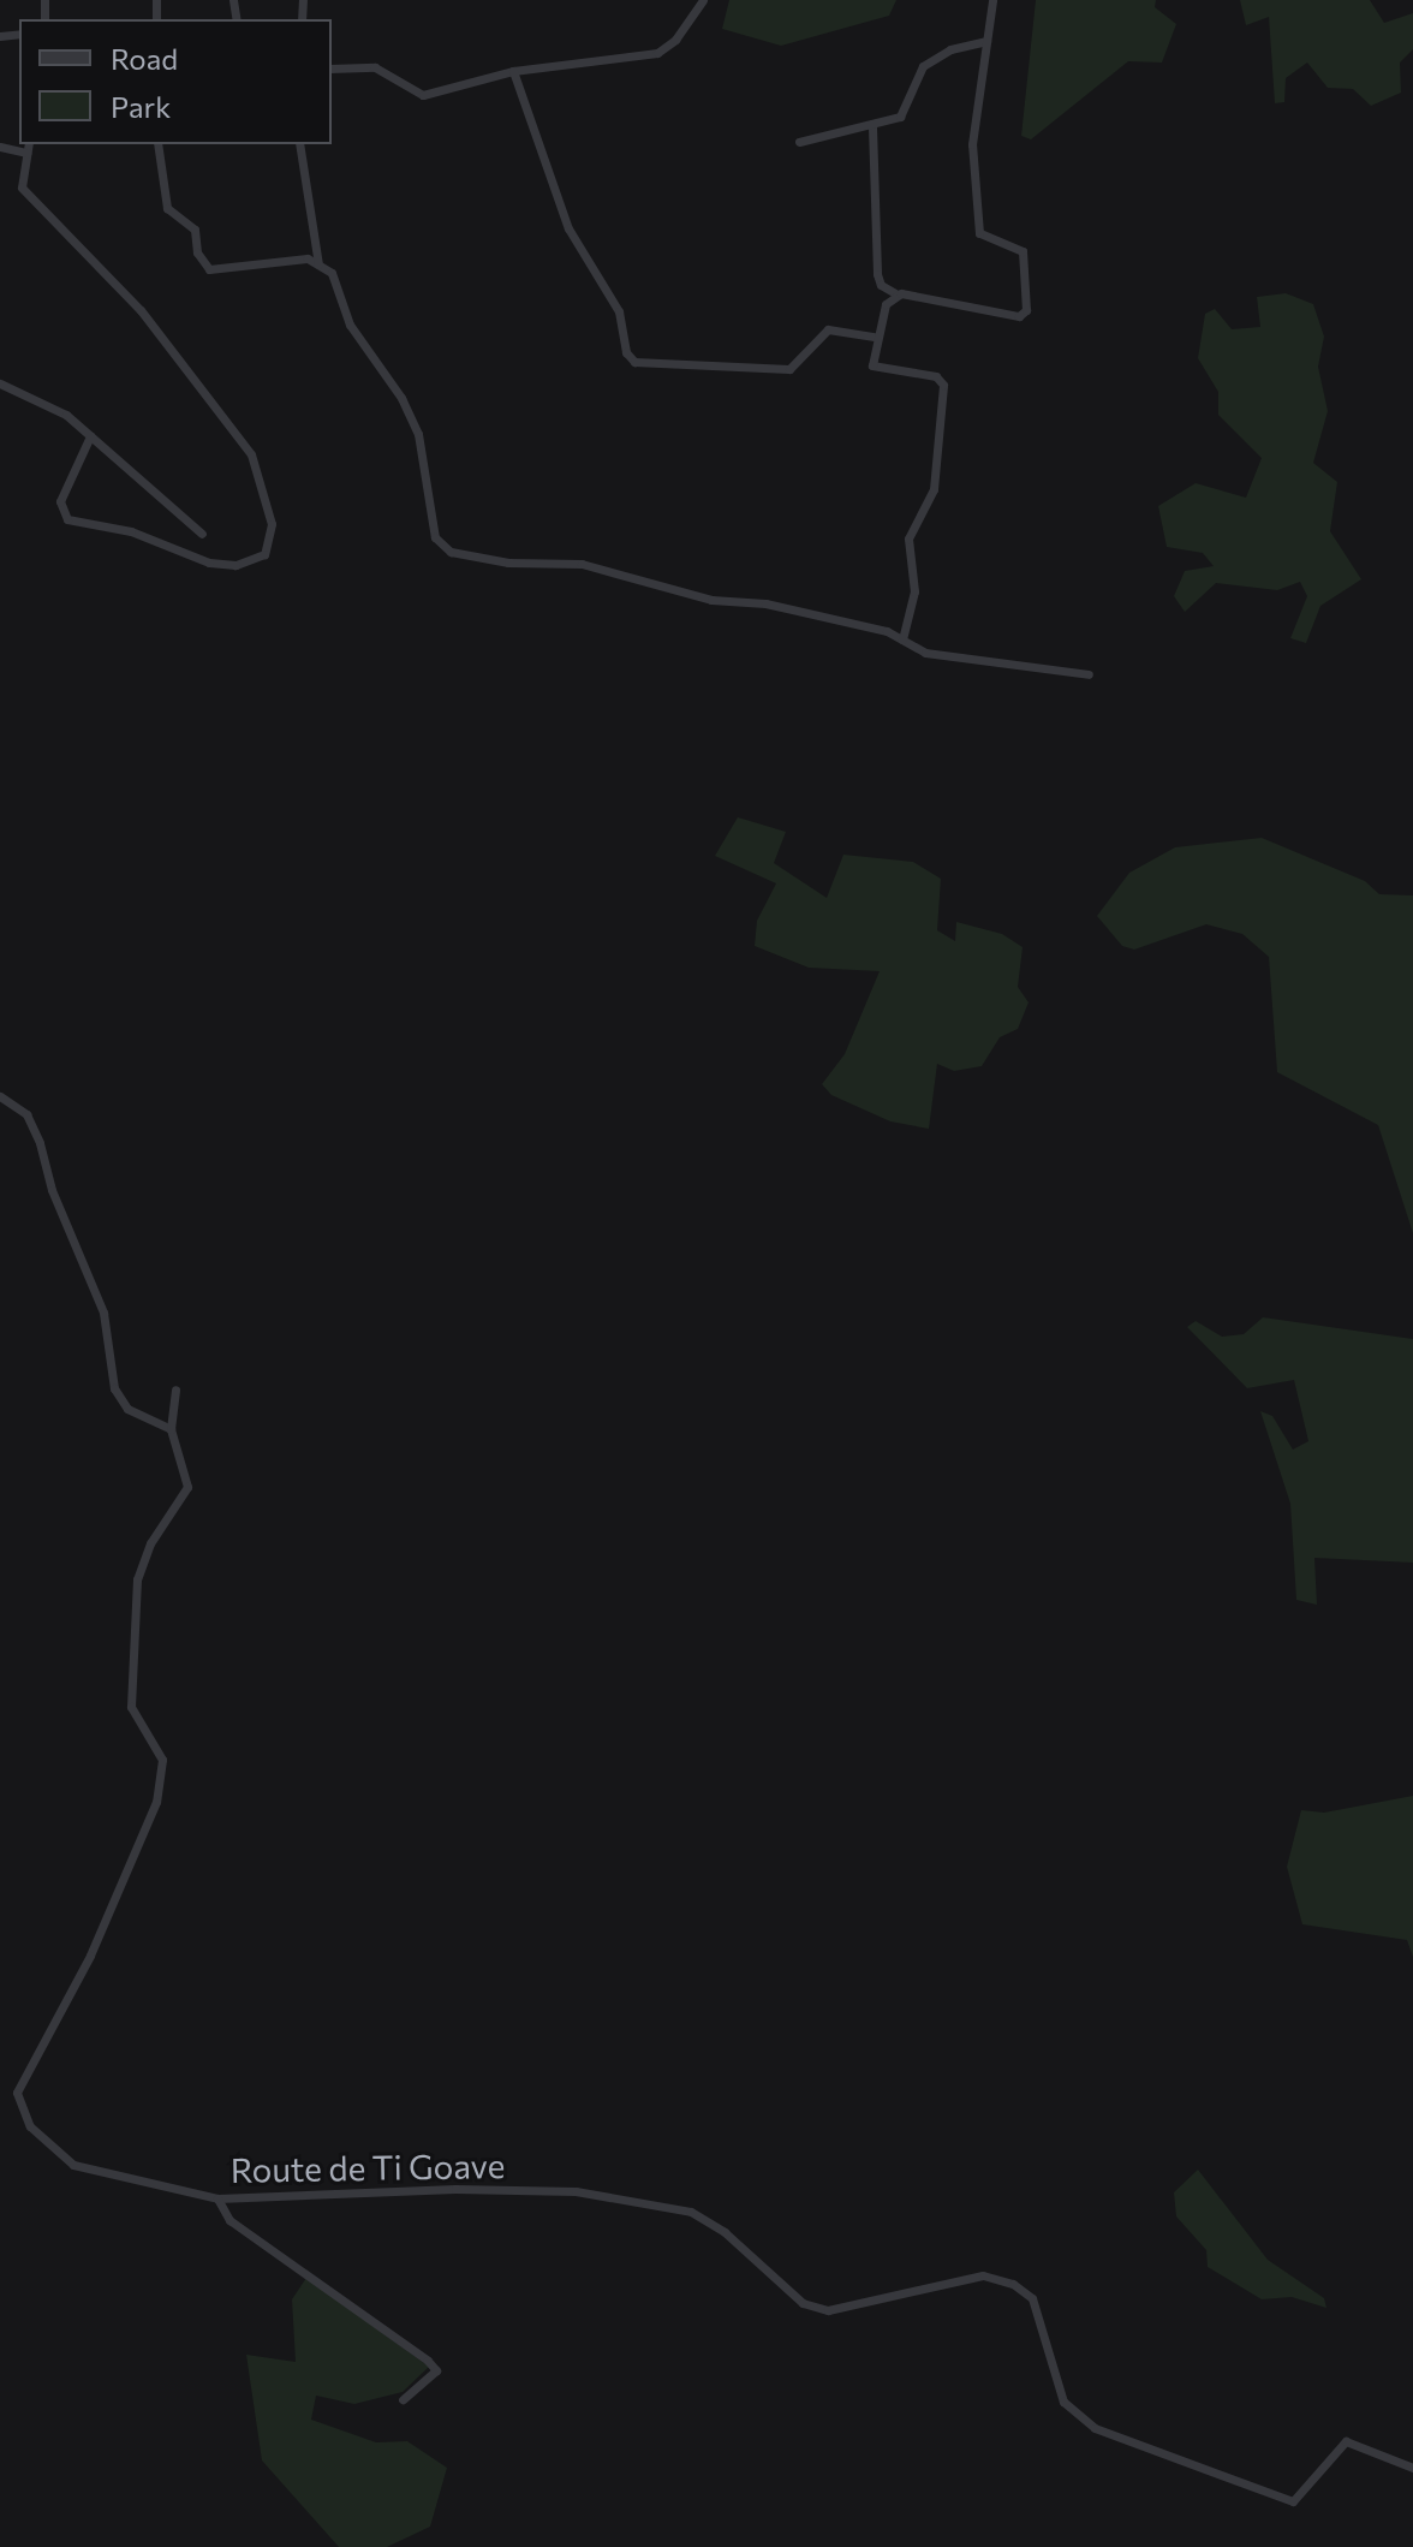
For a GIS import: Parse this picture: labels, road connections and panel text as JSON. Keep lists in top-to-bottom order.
{
  "streets": {
    "street": ["Route de Ti Goave"]
  },
  "legend": ["Road", "Park"]
}
